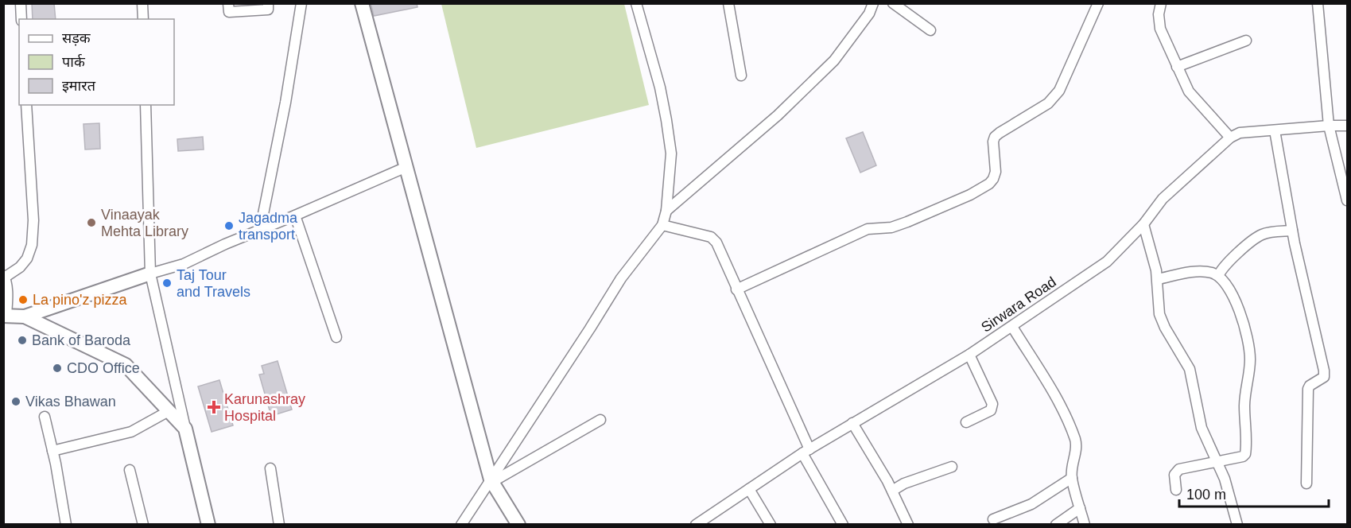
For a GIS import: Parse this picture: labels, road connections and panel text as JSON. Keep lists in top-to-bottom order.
{
  "streets": {
    "street": ["Sirwara Road"]
  },
  "places": {
    "other": [
      "Vinaayak Mehta Library",
      "Jagadma transport",
      "Taj Tour and Travels",
      "La pino'z pizza",
      "Bank of Baroda",
      "CDO Office",
      "Vikas Bhawan"
    ],
    "health": ["Karunashray Hospital"]
  },
  "legend": ["सड़क", "पार्क", "इमारत"],
  "scale_bar": "100 m"
}
